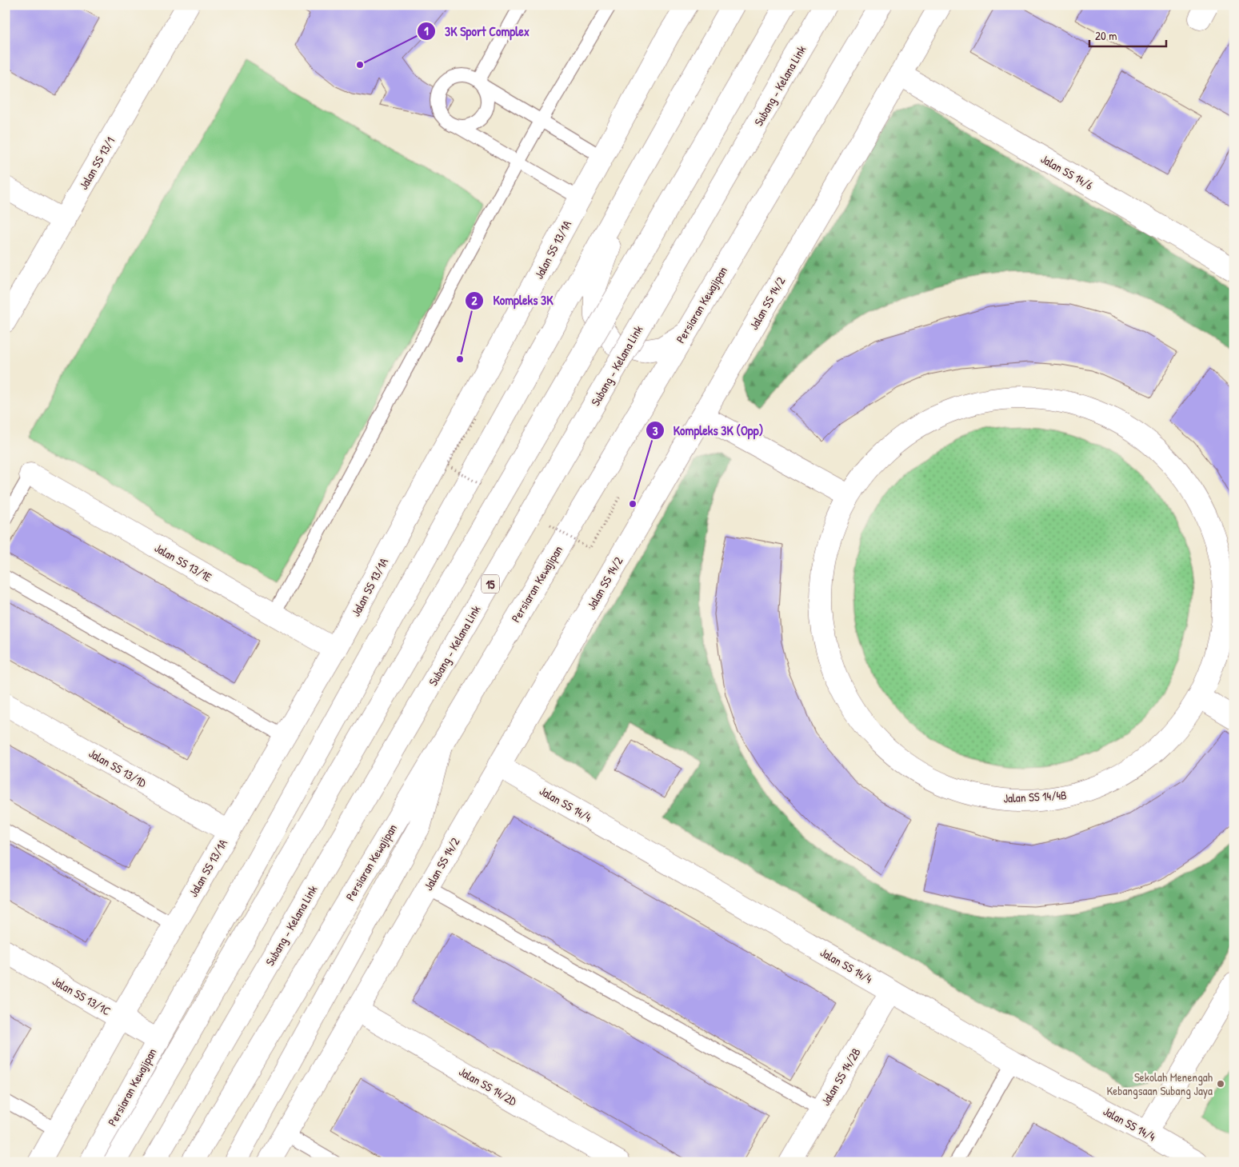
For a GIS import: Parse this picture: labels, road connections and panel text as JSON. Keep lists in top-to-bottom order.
{
  "streets": {
    "main road": [
      "Subang - Kelana Link",
      "Jalan SS 13/1",
      "Jalan SS 14/6",
      "Jalan SS 13/1A",
      "Jalan SS 14/2",
      "Persiaran Kewajipan",
      "Jalan SS 13/1E",
      "15",
      "Jalan SS 13/1D",
      "Jalan SS 14/4B",
      "Jalan SS 14/4",
      "Jalan SS 13/1C",
      "Jalan SS 14/2B",
      "Jalan SS 14/2D"
    ]
  },
  "crossings": [
    ["Jalan SS 14/6", "Jalan SS 14/2"],
    ["Jalan SS 13/1A", "Jalan SS 13/1E"],
    ["Jalan SS 13/1A", "Jalan SS 13/1D"],
    ["Jalan SS 13/1A", "Jalan SS 13/1C"],
    ["Jalan SS 14/2", "Jalan SS 14/4"],
    ["Jalan SS 14/2", "Jalan SS 14/2D"],
    ["Persiaran Kewajipan", "Jalan SS 13/1C"],
    ["Jalan SS 14/4", "Jalan SS 14/2B"]
  ],
  "places": [
    "3K Sport Complex",
    "Kompleks 3K",
    "Kompleks 3K (Opp)",
    "Sekolah Menengah Kebangsaan Subang Jaya"
  ],
  "scale_bar": "20 m"
}
